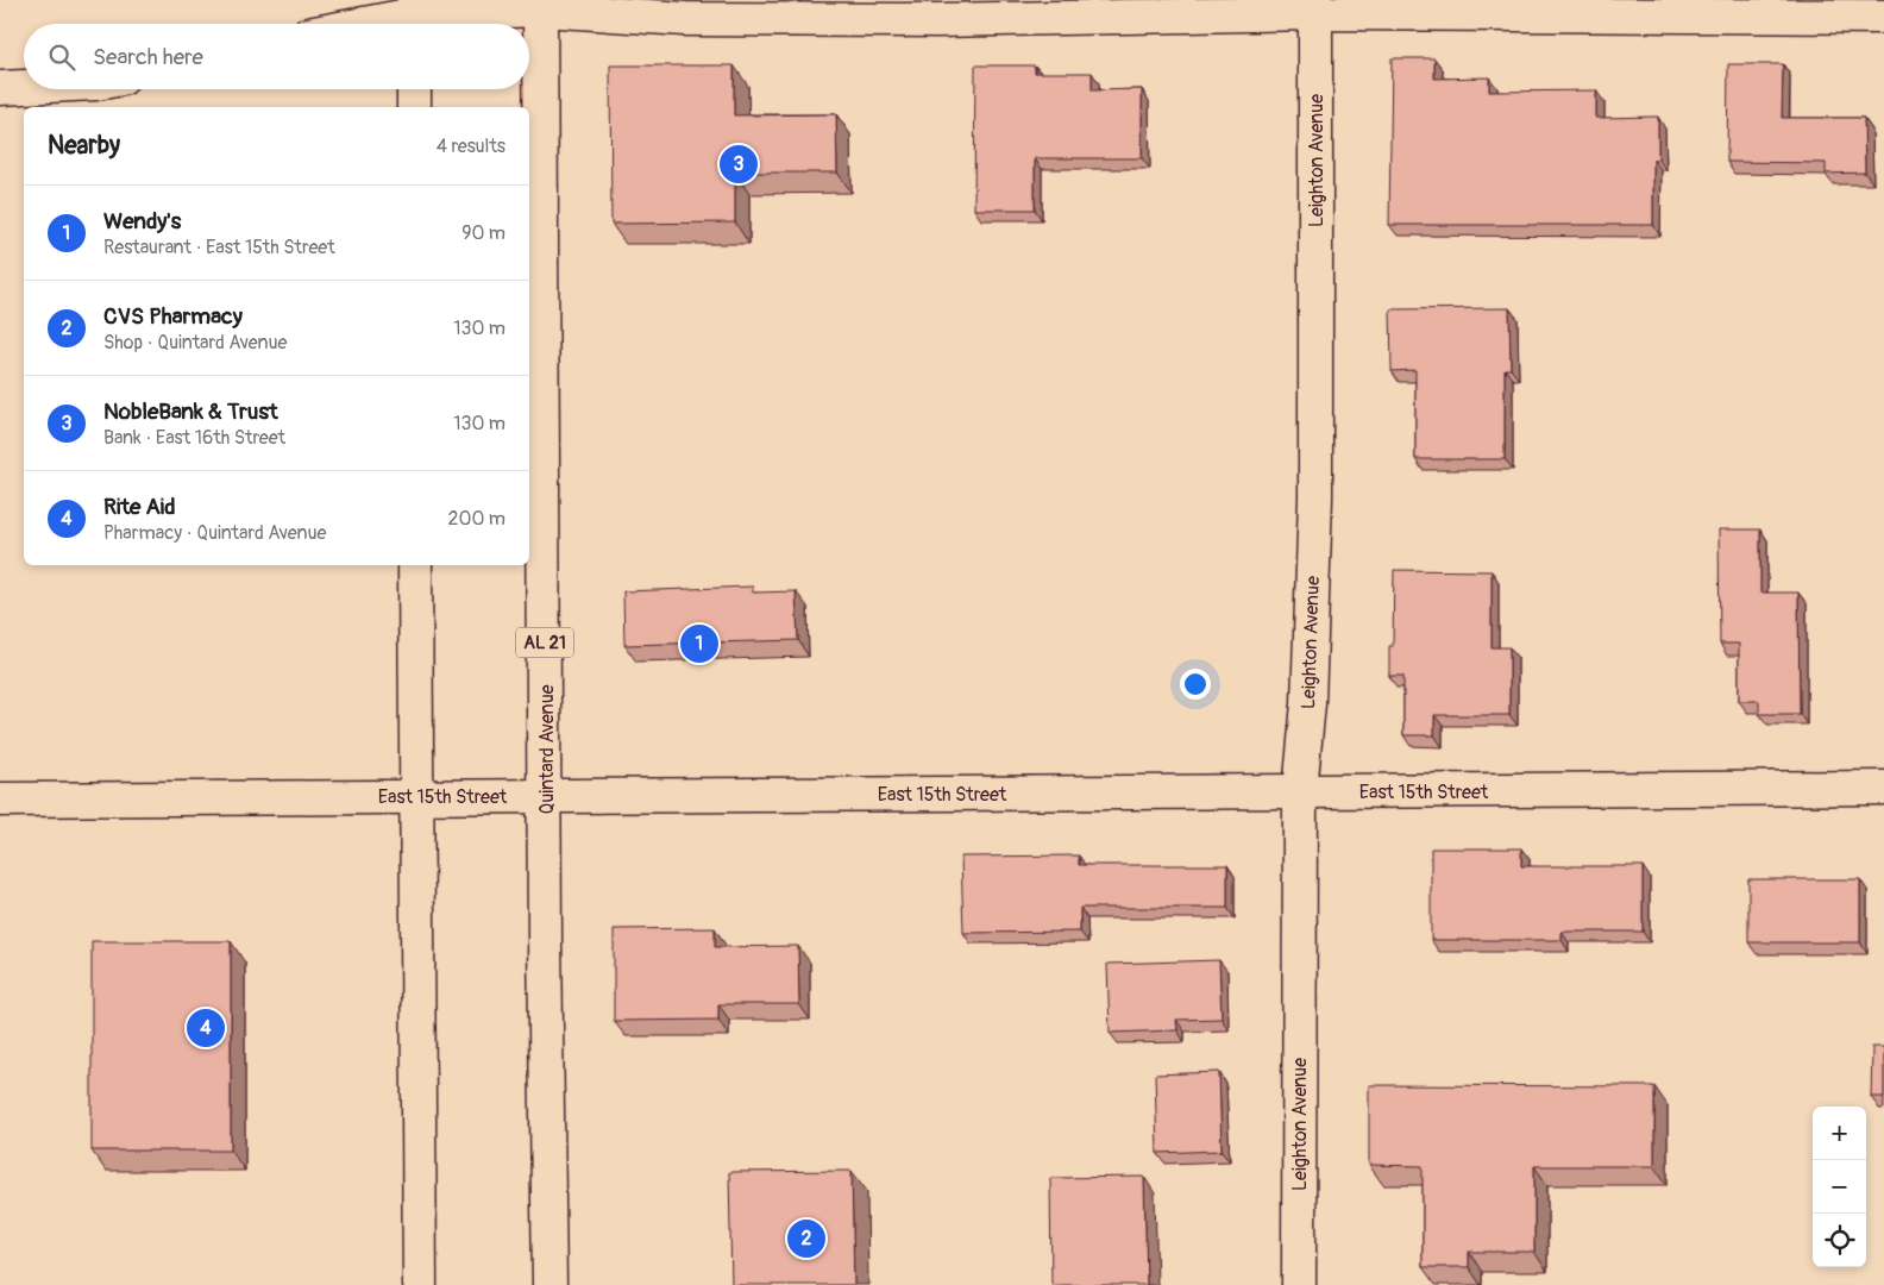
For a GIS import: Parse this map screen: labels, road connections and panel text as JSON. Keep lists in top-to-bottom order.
{
  "streets": {
    "main road": [
      "Leighton Avenue",
      "AL 21",
      "Quintard Avenue",
      "East 15th Street"
    ]
  },
  "crossings": [
    ["Leighton Avenue", "East 15th Street"],
    ["Quintard Avenue", "East 15th Street"]
  ],
  "page": {
    "search": "Search here",
    "heading": ["Nearby", "4 results"],
    "pins": [
      "3",
      "1",
      "4",
      "2"
    ],
    "list": [
      {
        "mark": "1",
        "name": "Wendy's",
        "note": "Restaurant · East 15th Street",
        "value": "90 m"
      },
      {
        "mark": "2",
        "name": "CVS Pharmacy",
        "note": "Shop · Quintard Avenue",
        "value": "130 m"
      },
      {
        "mark": "3",
        "name": "NobleBank & Trust",
        "note": "Bank · East 16th Street",
        "value": "130 m"
      },
      {
        "mark": "4",
        "name": "Rite Aid",
        "note": "Pharmacy · Quintard Avenue",
        "value": "200 m"
      }
    ],
    "map_buttons": ["+", "−"]
  }
}
